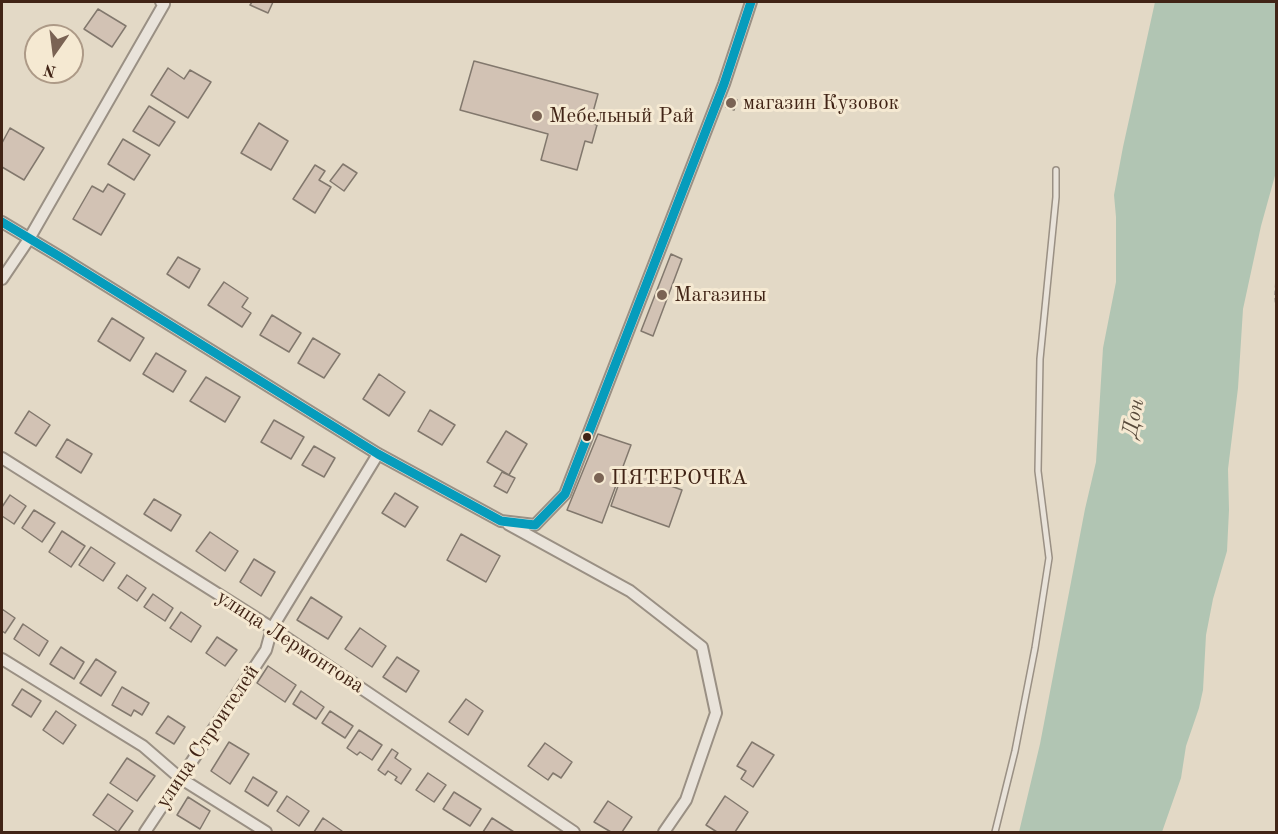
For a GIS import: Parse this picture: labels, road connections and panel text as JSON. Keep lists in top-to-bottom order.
{
  "streets": {
    "street": ["улица Лермонтова", "улица Строителей"]
  },
  "crossings": [
    ["улица Лермонтова", "улица Строителей"]
  ],
  "water": ["Дон"],
  "places": [
    "магазин Кузовок",
    "Мебельный Рай",
    "Магазины",
    "ПЯТЕРОЧКА"
  ],
  "north": "bottom"
}
